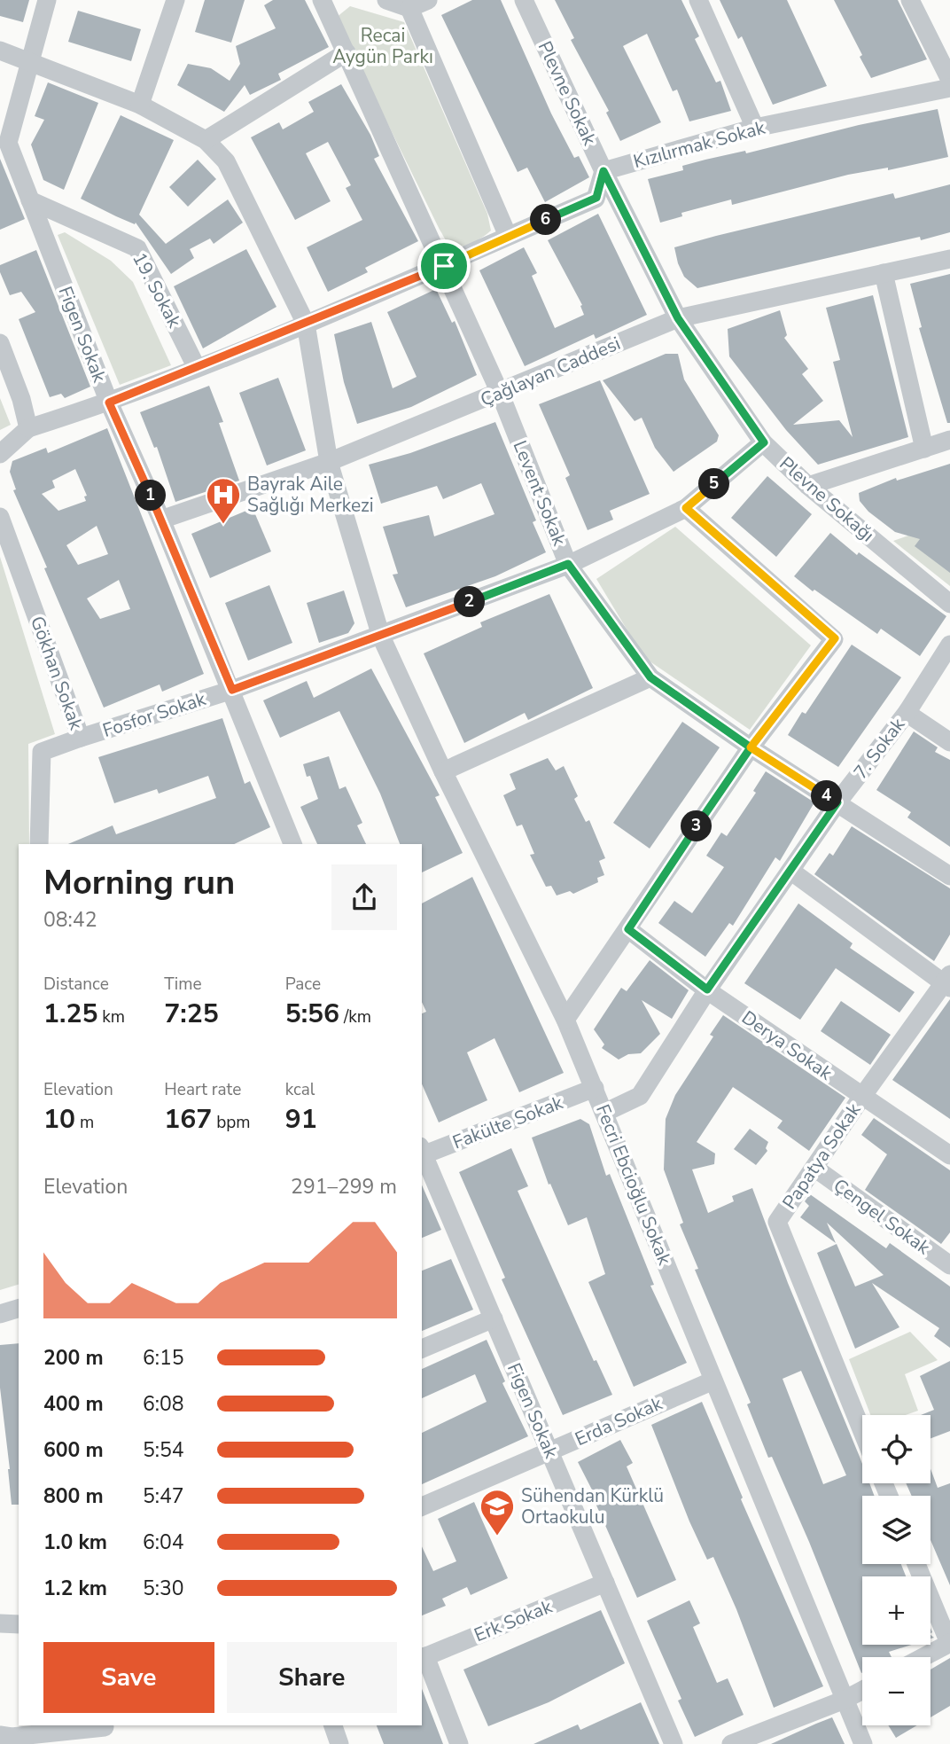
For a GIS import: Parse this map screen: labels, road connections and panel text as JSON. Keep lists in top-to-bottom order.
{
  "streets": {
    "street": [
      "Plevne Sokak",
      "Kızılırmak Sokak",
      "19. Sokak",
      "Figen Sokak",
      "Çağlayan Caddesi",
      "Levent Sokak",
      "Plevne Sokağı",
      "Gökhan Sokak",
      "Fosfor Sokak",
      "7. Sokak",
      "Derya Sokak",
      "Fakülte Sokak",
      "Papatya Sokak",
      "Fecri Ebcioğlu Sokak",
      "Çengel Sokak",
      "Erda Sokak",
      "Erk Sokak"
    ]
  },
  "crossings": [
    ["Plevne Sokak", "Kızılırmak Sokak"],
    ["Plevne Sokak", "Çağlayan Caddesi"],
    ["Plevne Sokak", "Plevne Sokağı"],
    ["19. Sokak", "Figen Sokak"],
    ["Figen Sokak", "Çağlayan Caddesi"],
    ["Figen Sokak", "Fosfor Sokak"],
    ["Figen Sokak", "Fakülte Sokak"],
    ["Figen Sokak", "Fecri Ebcioğlu Sokak"],
    ["Figen Sokak", "Erda Sokak"],
    ["Figen Sokak", "Erk Sokak"],
    ["Çağlayan Caddesi", "Levent Sokak"],
    ["Çağlayan Caddesi", "Plevne Sokağı"],
    ["Çağlayan Caddesi", "Fecri Ebcioğlu Sokak"],
    ["Levent Sokak", "Fosfor Sokak"],
    ["Levent Sokak", "7. Sokak"],
    ["Plevne Sokağı", "Fosfor Sokak"],
    ["Gökhan Sokak", "Fosfor Sokak"],
    ["Fosfor Sokak", "Fecri Ebcioğlu Sokak"],
    ["7. Sokak", "Derya Sokak"],
    ["7. Sokak", "Fecri Ebcioğlu Sokak"],
    ["Derya Sokak", "Papatya Sokak"],
    ["Fakülte Sokak", "Fecri Ebcioğlu Sokak"],
    ["Papatya Sokak", "Çengel Sokak"],
    ["Fecri Ebcioğlu Sokak", "Erda Sokak"]
  ],
  "parks": ["Recai Aygün Parkı"],
  "places": {
    "hospital": ["Bayrak Aile Sağlığı Merkezi"],
    "school or university": ["Sühendan Kürklü Ortaokulu"]
  },
  "page": {
    "pins": [
      "6",
      "5",
      "1",
      "2",
      "4",
      "3"
    ],
    "heading": ["Morning run", "08:42"],
    "stats": [
      ["Distance", "1.25 km"],
      ["Time", "7:25"],
      ["Pace", "5:56 /km"],
      ["Elevation", "10 m"],
      ["Heart rate", "167 bpm"],
      ["kcal", "91"]
    ],
    "chart": ["Elevation", "291–299 m"],
    "list": [
      {
        "name": "200 m",
        "note": "6:15"
      },
      {
        "name": "400 m",
        "note": "6:08"
      },
      {
        "name": "600 m",
        "note": "5:54"
      },
      {
        "name": "800 m",
        "note": "5:47"
      },
      {
        "name": "1.0 km",
        "note": "6:04"
      },
      {
        "name": "1.2 km",
        "note": "5:30"
      }
    ],
    "map_buttons": ["+", "−"],
    "buttons": ["Save", "Share"]
  }
}
